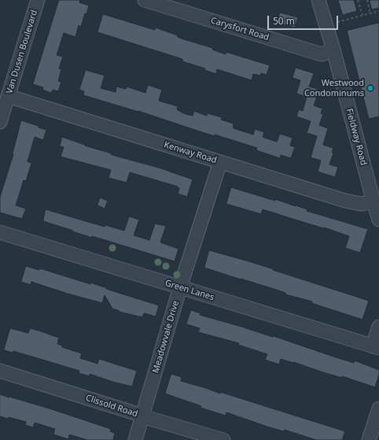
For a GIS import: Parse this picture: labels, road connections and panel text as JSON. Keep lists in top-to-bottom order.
{
  "streets": {
    "street": [
      "Carysfort Road",
      "Van Dusen Boulevard",
      "Fieldway Road",
      "Kenway Road",
      "Green Lanes",
      "Meadowvale Drive",
      "Clissold Road"
    ]
  },
  "crossings": [
    ["Carysfort Road", "Fieldway Road"],
    ["Van Dusen Boulevard", "Kenway Road"],
    ["Fieldway Road", "Kenway Road"],
    ["Kenway Road", "Meadowvale Drive"],
    ["Green Lanes", "Meadowvale Drive"],
    ["Meadowvale Drive", "Clissold Road"]
  ],
  "places": ["Westwood Condominums"],
  "scale_bar": "50 m"
}
